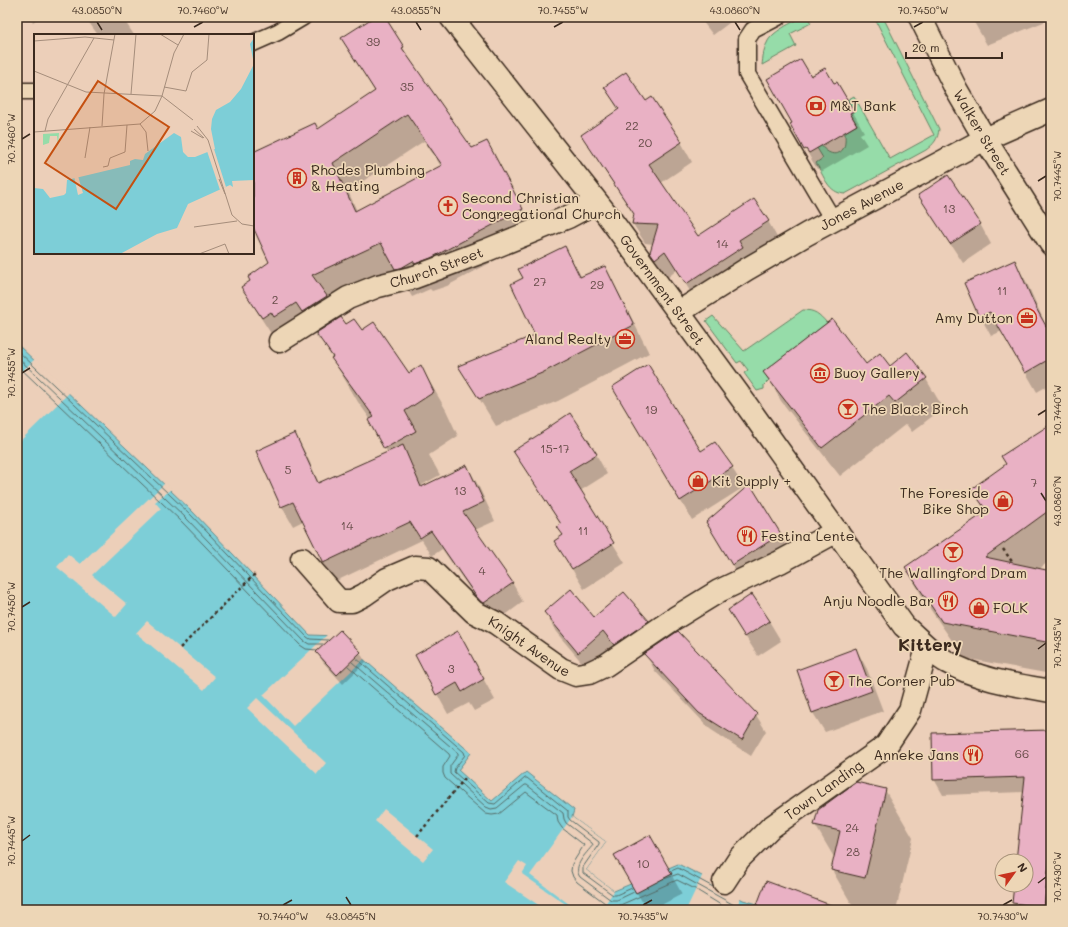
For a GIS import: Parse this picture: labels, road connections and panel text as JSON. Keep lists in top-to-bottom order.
{
  "streets": {
    "street": [
      "Walker Street",
      "Jones Avenue",
      "Church Street",
      "Government Street",
      "Knight Avenue",
      "Town Landing"
    ]
  },
  "crossings": [
    ["Walker Street", "Jones Avenue"],
    ["Jones Avenue", "Government Street"],
    ["Church Street", "Government Street"],
    ["Government Street", "Knight Avenue"],
    ["Government Street", "Town Landing"]
  ],
  "districts": ["Kittery"],
  "places": {
    "bank": ["M&T Bank"],
    "building": ["Rhodes Plumbing & Heating"],
    "church": ["Second Christian Congregational Church"],
    "office": ["Amy Dutton", "Aland Realty"],
    "museum": ["Buoy Gallery"],
    "bar": ["The Black Birch", "The Wallingford Dram", "The Corner Pub"],
    "shop": ["Kit Supply +", "The Foreside Bike Shop", "FOLK"],
    "restaurant": ["Festina Lente", "Anju Noodle Bar", "Anneke Jans"]
  },
  "house_numbers": [
    "39",
    "35",
    "22",
    "20",
    "13",
    "14",
    "27",
    "29",
    "11",
    "2",
    "19",
    "15-17",
    "5",
    "7",
    "13",
    "14",
    "11",
    "4",
    "3",
    "66",
    "24",
    "28",
    "10"
  ],
  "scale_bar": "20 m",
  "north": "top right",
  "coordinates": [
    "43.0850°N",
    "70.7460°W",
    "43.0855°N",
    "70.7455°W",
    "43.0860°N",
    "70.7450°W",
    "70.7445°W",
    "70.7440°W",
    "70.7435°W",
    "70.7430°W",
    "43.0845°N"
  ]
}
